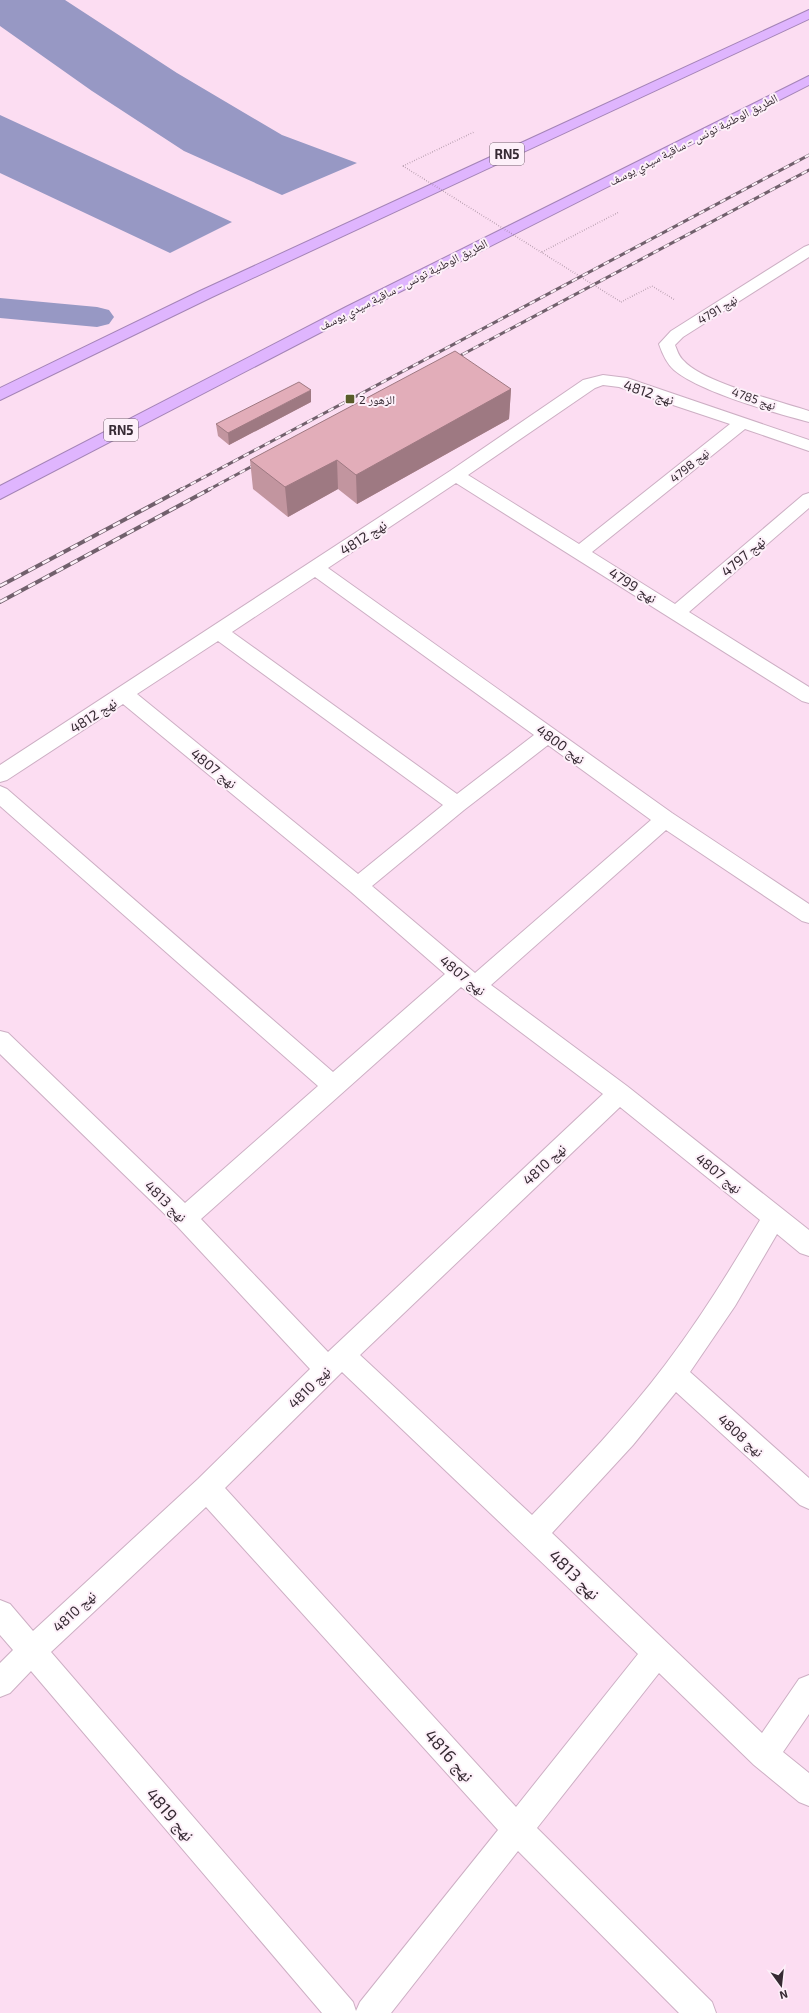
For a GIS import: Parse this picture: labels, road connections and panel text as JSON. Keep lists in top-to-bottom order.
{
  "streets": {
    "highway": ["الطريق الوطنية تونس - ساقية سيدي يوسف", "RN5"],
    "street": [
      "نهج 4791",
      "نهج 4812",
      "نهج 4785",
      "نهج 4798",
      "نهج 4797",
      "نهج 4799",
      "نهج 4800",
      "نهج 4807",
      "نهج 4810",
      "نهج 4813",
      "نهج 4808",
      "نهج 4816",
      "نهج 4819"
    ]
  },
  "crossings": [
    ["نهج 4791", "نهج 4785"],
    ["نهج 4812", "نهج 4798"],
    ["نهج 4812", "نهج 4799"],
    ["نهج 4812", "نهج 4800"],
    ["نهج 4812", "نهج 4807"],
    ["نهج 4798", "نهج 4799"],
    ["نهج 4797", "نهج 4799"],
    ["نهج 4807", "نهج 4810"],
    ["نهج 4810", "نهج 4813"],
    ["نهج 4810", "نهج 4816"],
    ["نهج 4810", "نهج 4819"]
  ],
  "places": {
    "transit": ["الزهور 2"]
  },
  "north": "bottom"
}
